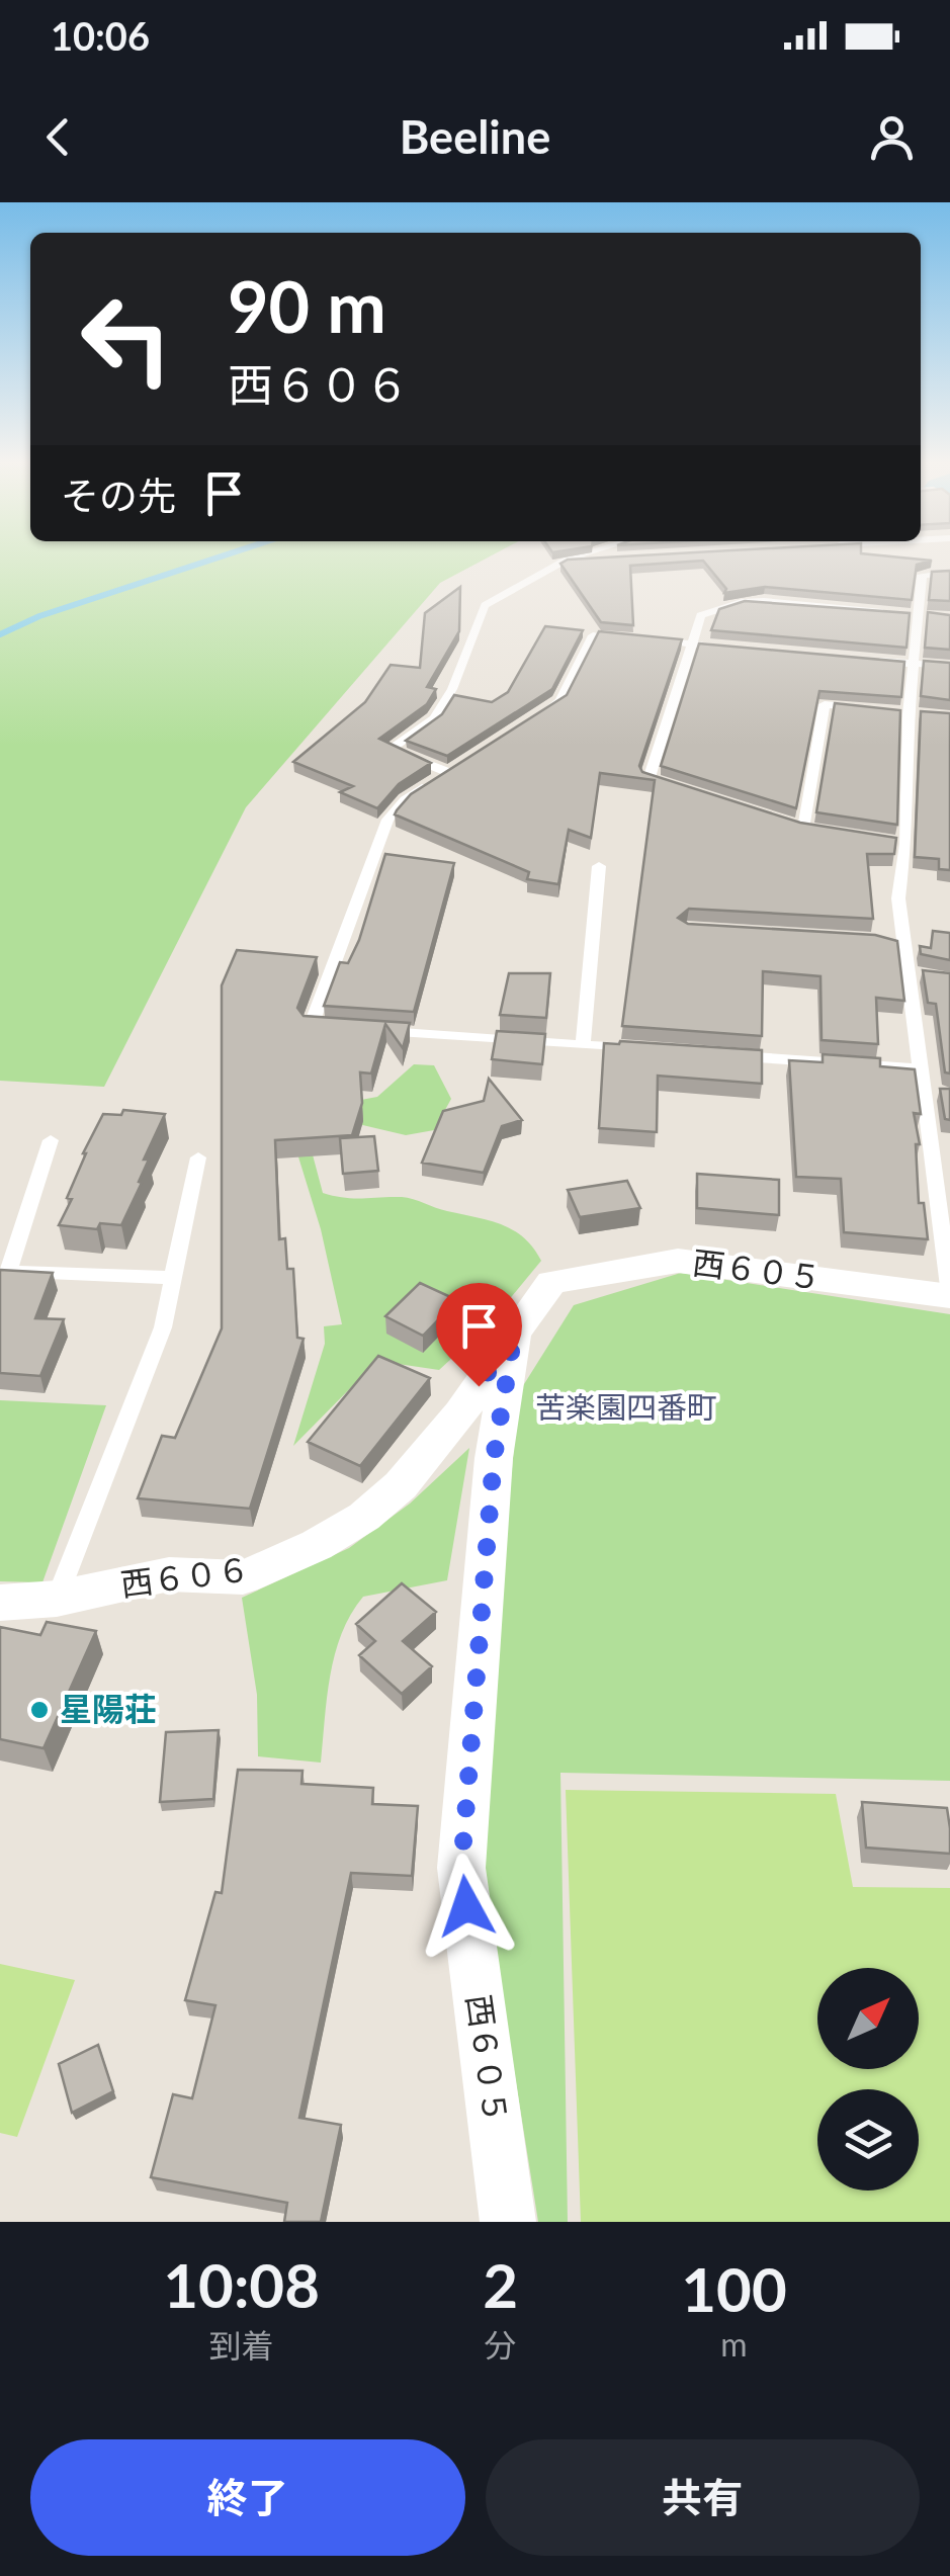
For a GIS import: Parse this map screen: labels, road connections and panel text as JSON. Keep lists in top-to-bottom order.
{
  "streets": {
    "street": ["西６０５", "西６０６"]
  },
  "crossings": [
    ["西６０５", "西６０６"]
  ],
  "districts": ["苦楽園四番町"],
  "places": ["星陽荘"],
  "north": "top right",
  "page": {
    "status": "10:06",
    "header": "Beeline",
    "turn": ["90 m", "西６０６"],
    "then": "その先",
    "eta": [
      "10:08",
      "到着",
      "2",
      "分",
      "100",
      "m"
    ],
    "buttons": ["終了", "共有"]
  }
}
